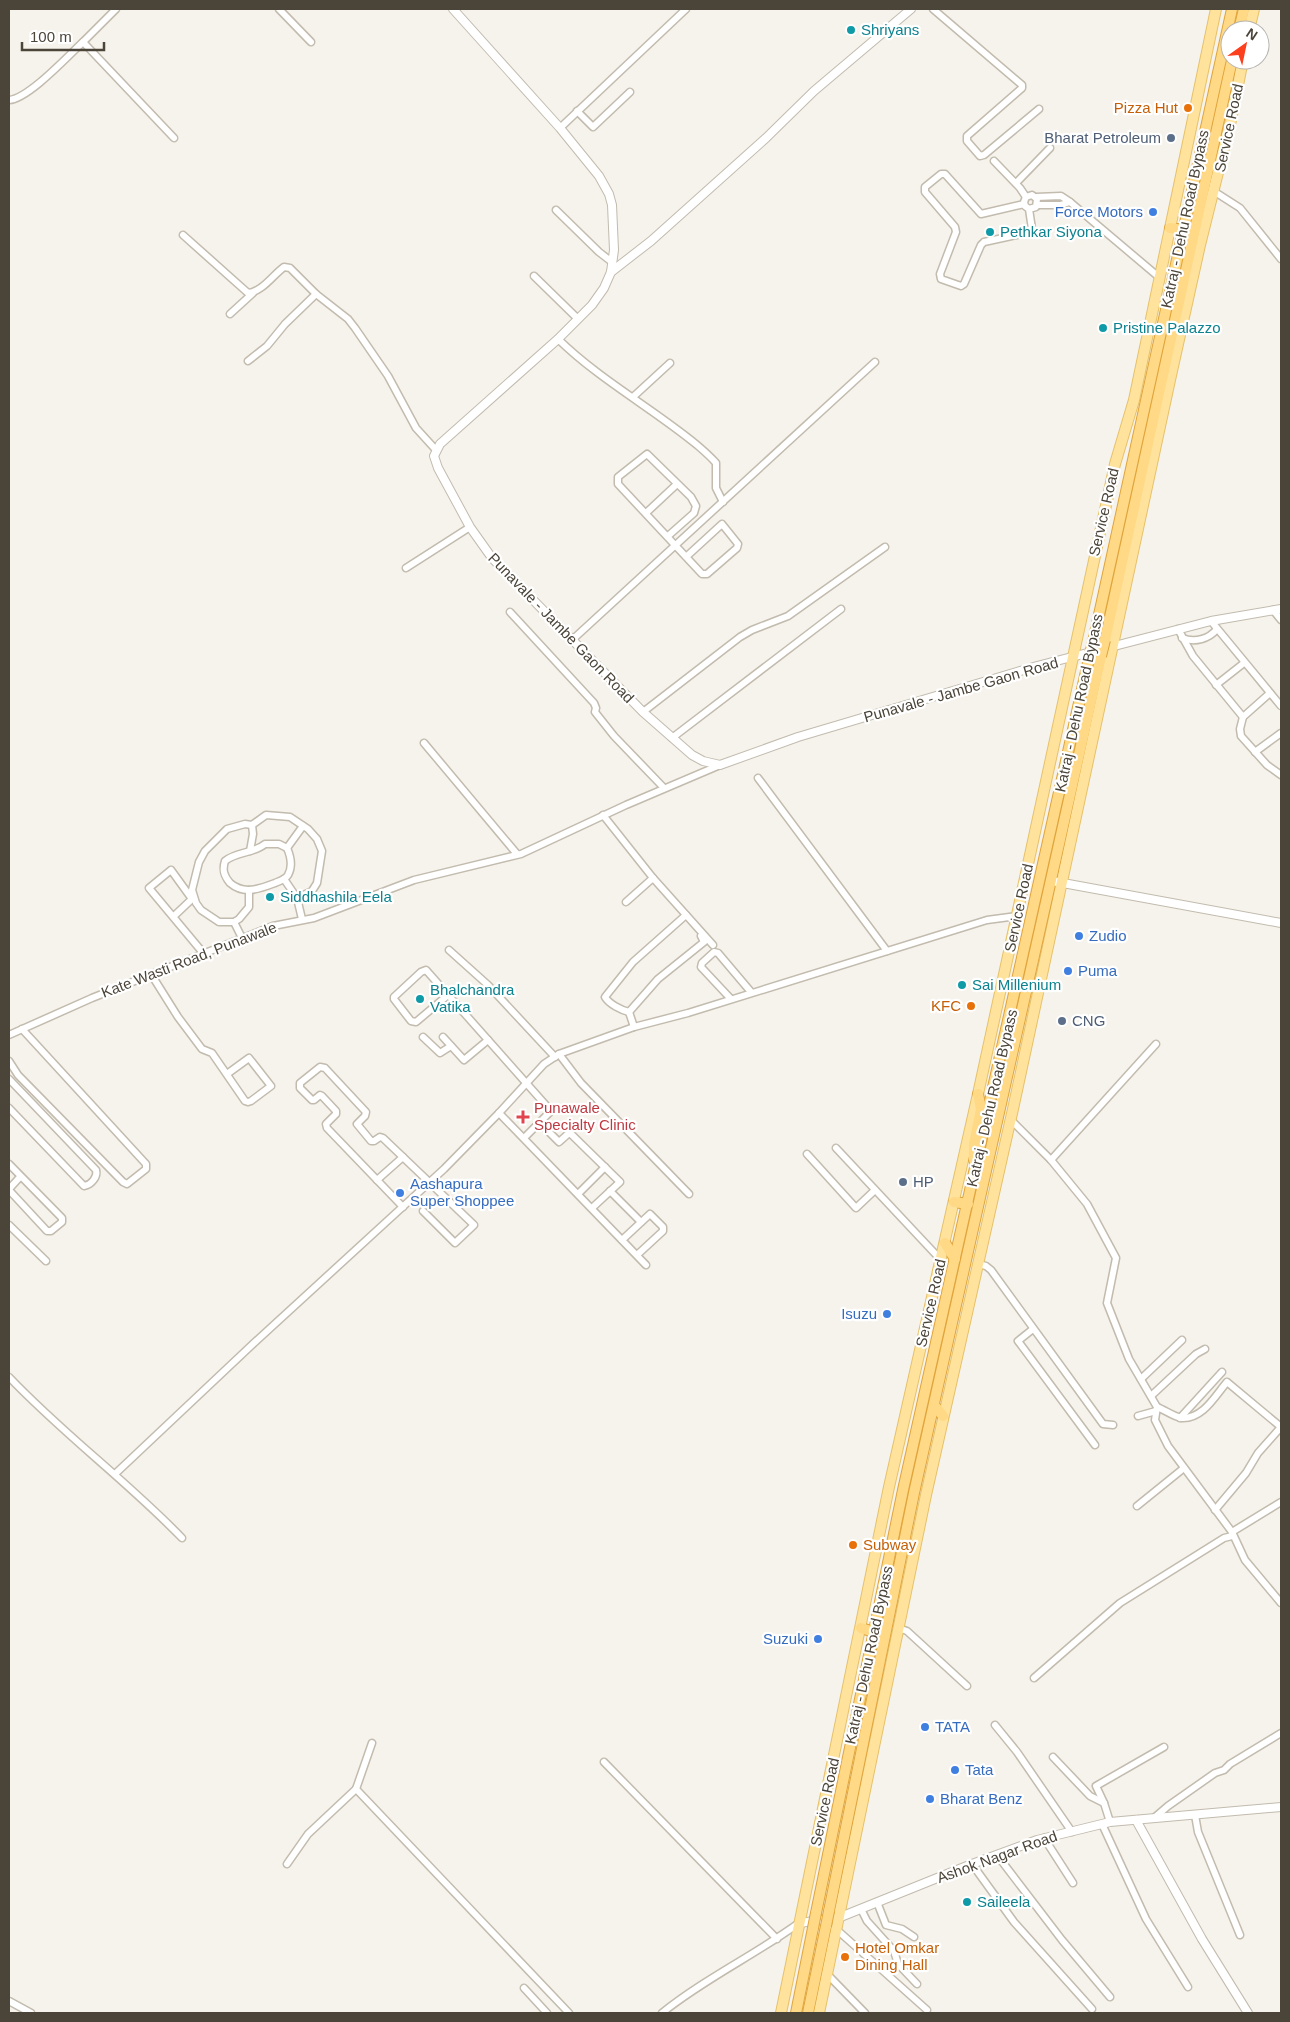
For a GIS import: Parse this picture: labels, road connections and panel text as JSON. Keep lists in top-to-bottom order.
{
  "streets": {
    "highway": ["Katraj - Dehu Road Bypass"],
    "main road": ["Service Road"],
    "street": ["Punavale - Jambe Gaon Road", "Kate Wasti Road, Punawale", "Ashok Nagar Road"]
  },
  "crossings": [
    ["Service Road", "Katraj - Dehu Road Bypass"],
    ["Service Road", "Punavale - Jambe Gaon Road"],
    ["Service Road", "Ashok Nagar Road"],
    ["Punavale - Jambe Gaon Road", "Kate Wasti Road, Punawale"]
  ],
  "places": {
    "other": [
      "Shriyans",
      "Pizza Hut",
      "Bharat Petroleum",
      "Force Motors",
      "Pethkar Siyona",
      "Pristine Palazzo",
      "Siddhashila Eela",
      "Zudio",
      "Puma",
      "Sai Millenium",
      "Bhalchandra Vatika",
      "KFC",
      "CNG",
      "HP",
      "Aashapura Super Shoppee",
      "Isuzu",
      "Subway",
      "Suzuki",
      "TATA",
      "Tata",
      "Bharat Benz",
      "Saileela",
      "Hotel Omkar Dining Hall"
    ],
    "health": ["Punawale Specialty Clinic"]
  },
  "scale_bar": "100 m",
  "north": "top right"
}
